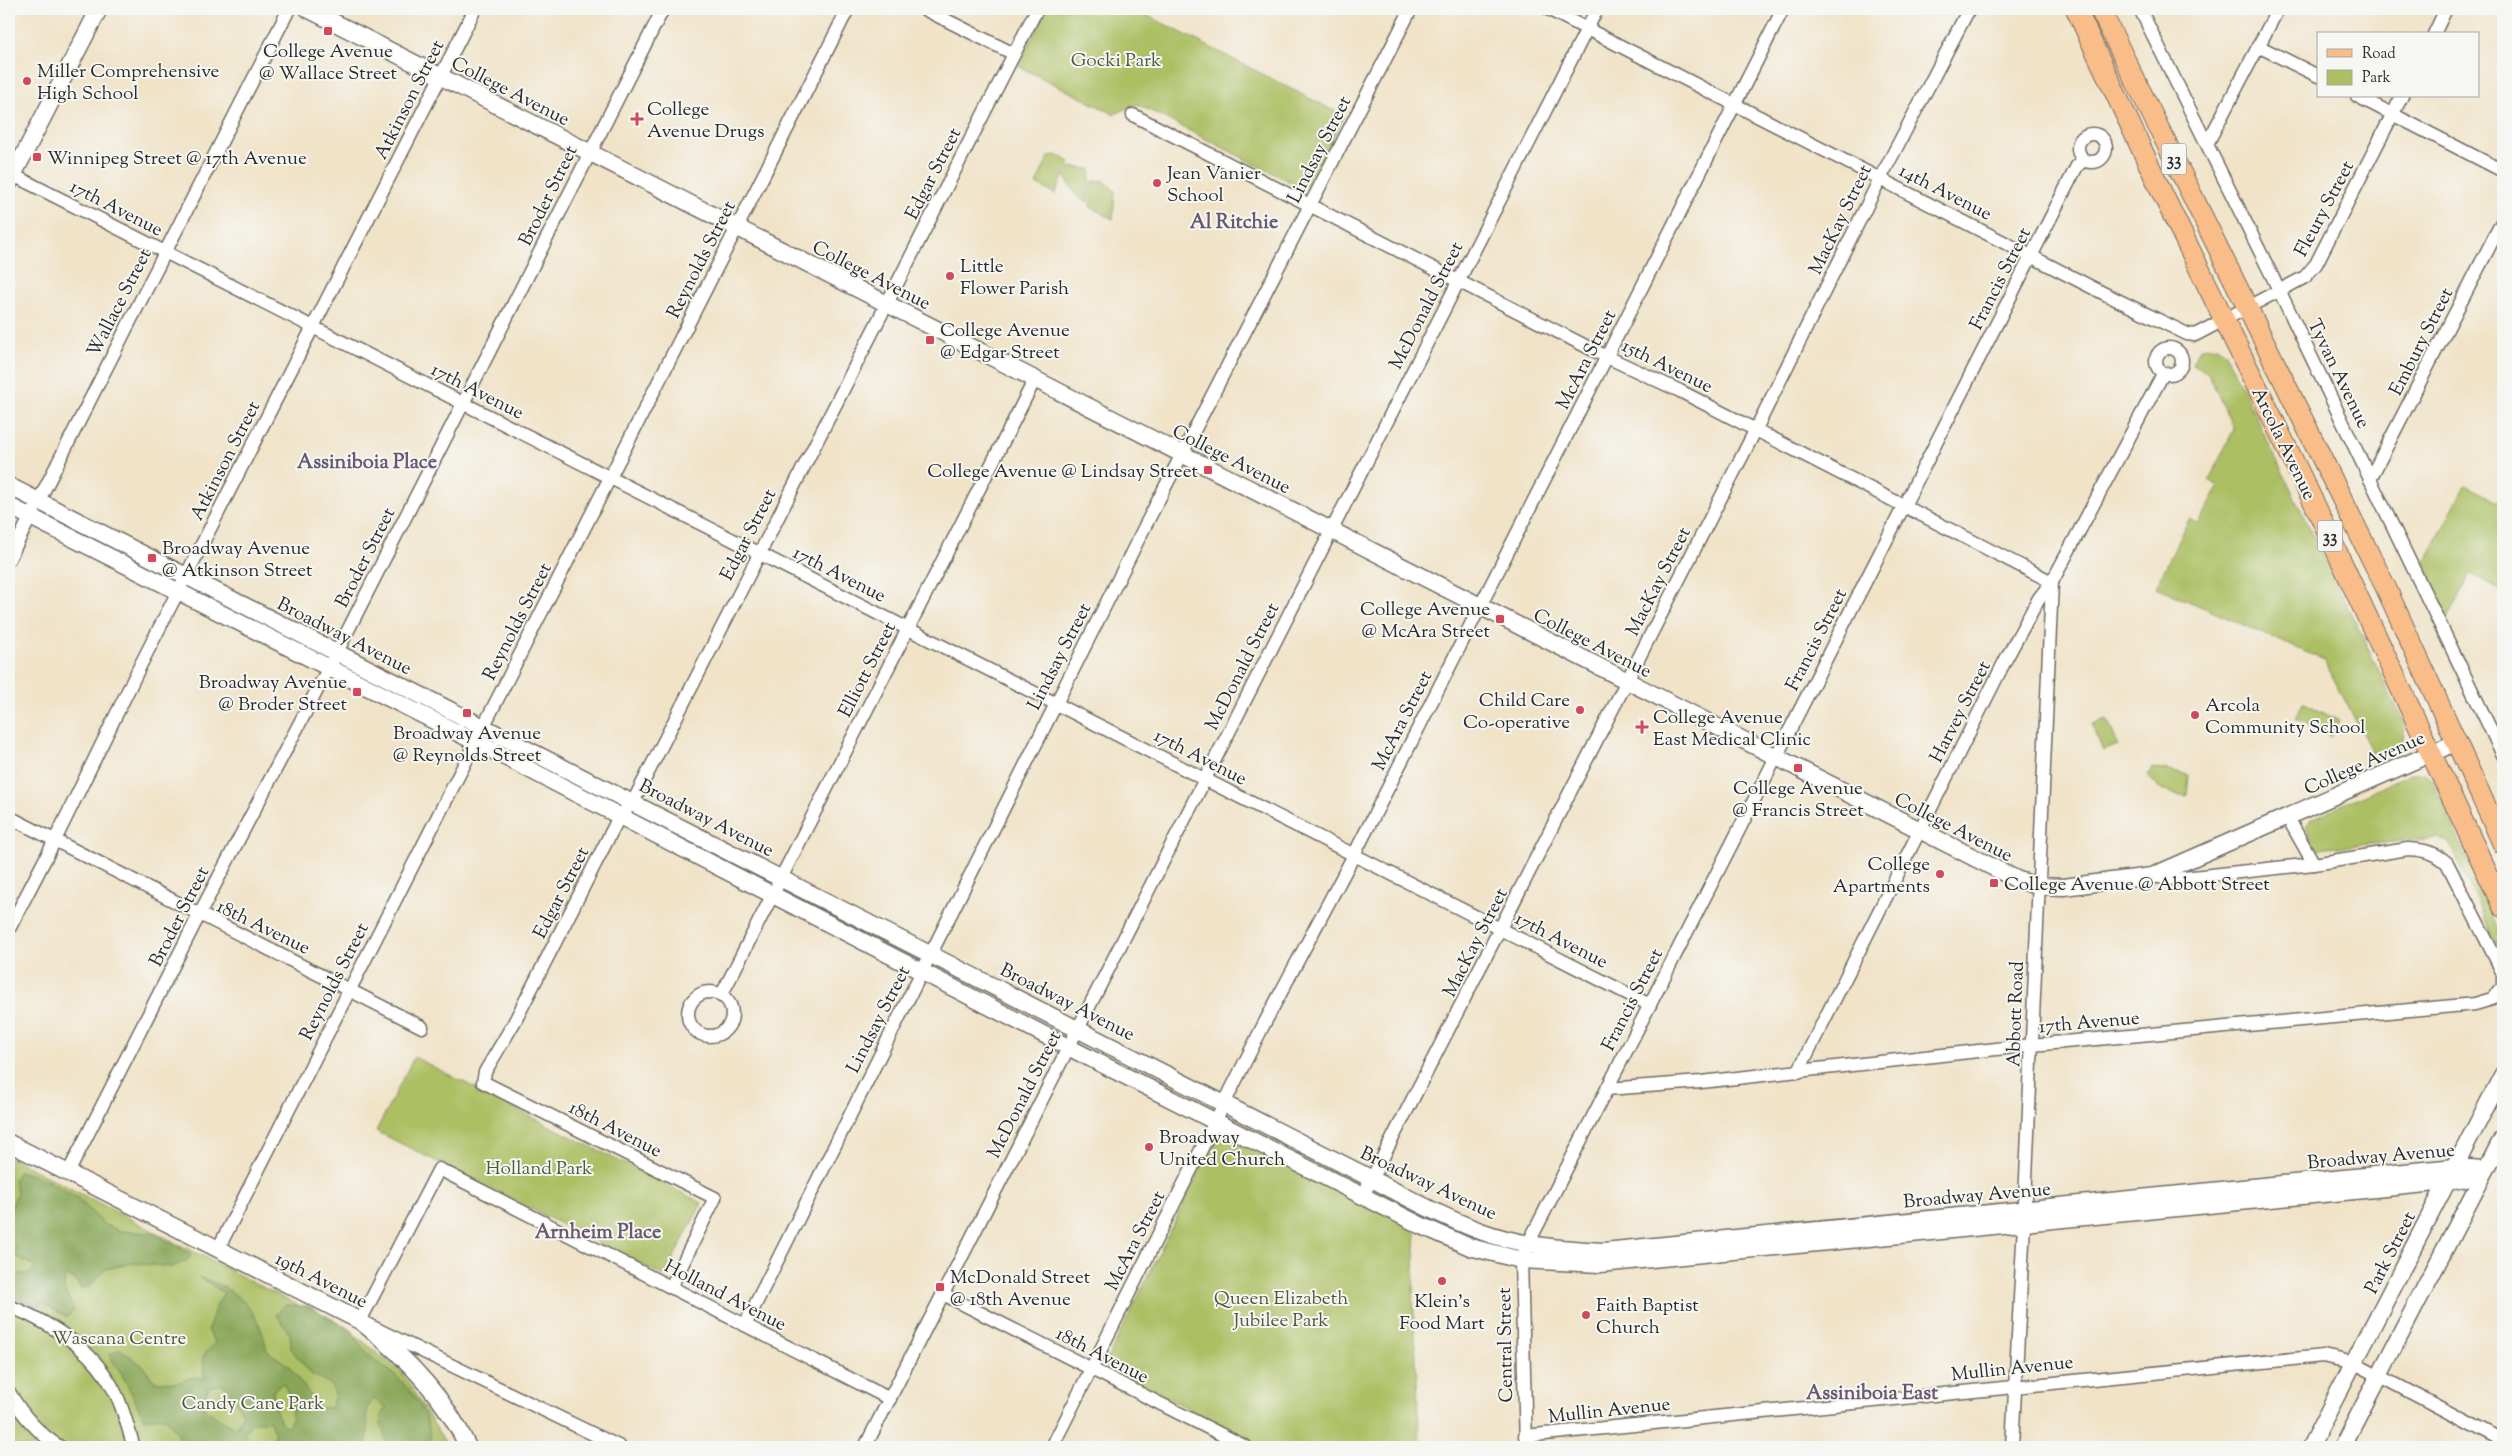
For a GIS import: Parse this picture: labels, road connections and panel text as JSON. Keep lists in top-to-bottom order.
{
  "streets": {
    "main road": ["33", "Arcola Avenue"],
    "street": [
      "College Avenue",
      "Atkinson Street",
      "Lindsay Street",
      "Edgar Street",
      "14th Avenue",
      "Broder Street",
      "17th Avenue",
      "Fleury Street",
      "MacKay Street",
      "Reynolds Street",
      "Francis Street",
      "Wallace Street",
      "McDonald Street",
      "Embury Street",
      "McAra Street",
      "15th Avenue",
      "Tyvan Avenue",
      "Broadway Avenue",
      "Elliott Street",
      "Harvey Street",
      "18th Avenue",
      "Abbott Road",
      "Park Street",
      "19th Avenue",
      "Holland Avenue",
      "Central Street",
      "Mullin Avenue"
    ]
  },
  "crossings": [
    ["College Avenue", "Atkinson Street"],
    ["College Avenue", "Lindsay Street"],
    ["College Avenue", "Edgar Street"],
    ["College Avenue", "Broder Street"],
    ["College Avenue", "17th Avenue"],
    ["College Avenue", "MacKay Street"],
    ["College Avenue", "Reynolds Street"],
    ["College Avenue", "Francis Street"],
    ["College Avenue", "McDonald Street"],
    ["College Avenue", "McAra Street"],
    ["College Avenue", "Arcola Avenue"],
    ["College Avenue", "Elliott Street"],
    ["College Avenue", "Harvey Street"],
    ["College Avenue", "Abbott Road"],
    ["Atkinson Street", "17th Avenue"],
    ["Atkinson Street", "Broadway Avenue"],
    ["Atkinson Street", "18th Avenue"],
    ["Lindsay Street", "17th Avenue"],
    ["Lindsay Street", "15th Avenue"],
    ["Lindsay Street", "Broadway Avenue"],
    ["Lindsay Street", "Holland Avenue"],
    ["Edgar Street", "17th Avenue"],
    ["Edgar Street", "Broadway Avenue"],
    ["Edgar Street", "18th Avenue"],
    ["14th Avenue", "Fleury Street"],
    ["14th Avenue", "MacKay Street"],
    ["14th Avenue", "Francis Street"],
    ["14th Avenue", "McDonald Street"],
    ["14th Avenue", "McAra Street"],
    ["14th Avenue", "Arcola Avenue"],
    ["Broder Street", "17th Avenue"],
    ["Broder Street", "Broadway Avenue"],
    ["Broder Street", "18th Avenue"],
    ["Broder Street", "19th Avenue"],
    ["17th Avenue", "MacKay Street"],
    ["17th Avenue", "Reynolds Street"],
    ["17th Avenue", "Francis Street"],
    ["17th Avenue", "Wallace Street"],
    ["17th Avenue", "McDonald Street"],
    ["17th Avenue", "McAra Street"],
    ["17th Avenue", "Elliott Street"],
    ["17th Avenue", "Harvey Street"],
    ["17th Avenue", "Abbott Road"],
    ["Fleury Street", "Tyvan Avenue"],
    ["Fleury Street", "Arcola Avenue"],
    ["MacKay Street", "15th Avenue"],
    ["MacKay Street", "Broadway Avenue"],
    ["Reynolds Street", "Broadway Avenue"],
    ["Reynolds Street", "18th Avenue"],
    ["Reynolds Street", "19th Avenue"],
    ["Francis Street", "15th Avenue"],
    ["Francis Street", "Broadway Avenue"],
    ["Francis Street", "Central Street"],
    ["Wallace Street", "Broadway Avenue"],
    ["McDonald Street", "15th Avenue"],
    ["McDonald Street", "Broadway Avenue"],
    ["McDonald Street", "18th Avenue"],
    ["McDonald Street", "Holland Avenue"],
    ["Embury Street", "Tyvan Avenue"],
    ["McAra Street", "15th Avenue"],
    ["McAra Street", "Broadway Avenue"],
    ["McAra Street", "18th Avenue"],
    ["15th Avenue", "Harvey Street"],
    ["15th Avenue", "Abbott Road"],
    ["Broadway Avenue", "Elliott Street"],
    ["Broadway Avenue", "Abbott Road"],
    ["Broadway Avenue", "Park Street"],
    ["Broadway Avenue", "Central Street"],
    ["Harvey Street", "Abbott Road"],
    ["18th Avenue", "Holland Avenue"],
    ["Abbott Road", "Mullin Avenue"],
    ["Park Street", "Mullin Avenue"],
    ["19th Avenue", "Holland Avenue"],
    ["Central Street", "Mullin Avenue"]
  ],
  "districts": [
    "Al Ritchie",
    "Assiniboia Place",
    "Arnheim Place",
    "Assiniboia East"
  ],
  "parks": [
    "Gocki Park",
    "Holland Park",
    "Queen Elizabeth Jubilee Park",
    "Wascana Centre",
    "Candy Cane Park"
  ],
  "places": {
    "transit": [
      "College Avenue @ Wallace Street",
      "Winnipeg Street @ 17th Avenue",
      "College Avenue @ Edgar Street",
      "College Avenue @ Lindsay Street",
      "Broadway Avenue @ Atkinson Street",
      "College Avenue @ McAra Street",
      "Broadway Avenue @ Broder Street",
      "Broadway Avenue @ Reynolds Street",
      "College Avenue @ Francis Street",
      "College Avenue @ Abbott Street",
      "McDonald Street @ 18th Avenue"
    ],
    "other": [
      "Miller Comprehensive High School",
      "Jean Vanier School",
      "Little Flower Parish",
      "Child Care Co-operative",
      "Arcola Community School",
      "College Apartments",
      "Broadway United Church",
      "Klein's Food Mart",
      "Faith Baptist Church"
    ],
    "health": ["College Avenue Drugs", "College Avenue East Medical Clinic"]
  },
  "legend": ["Road", "Park"]
}
